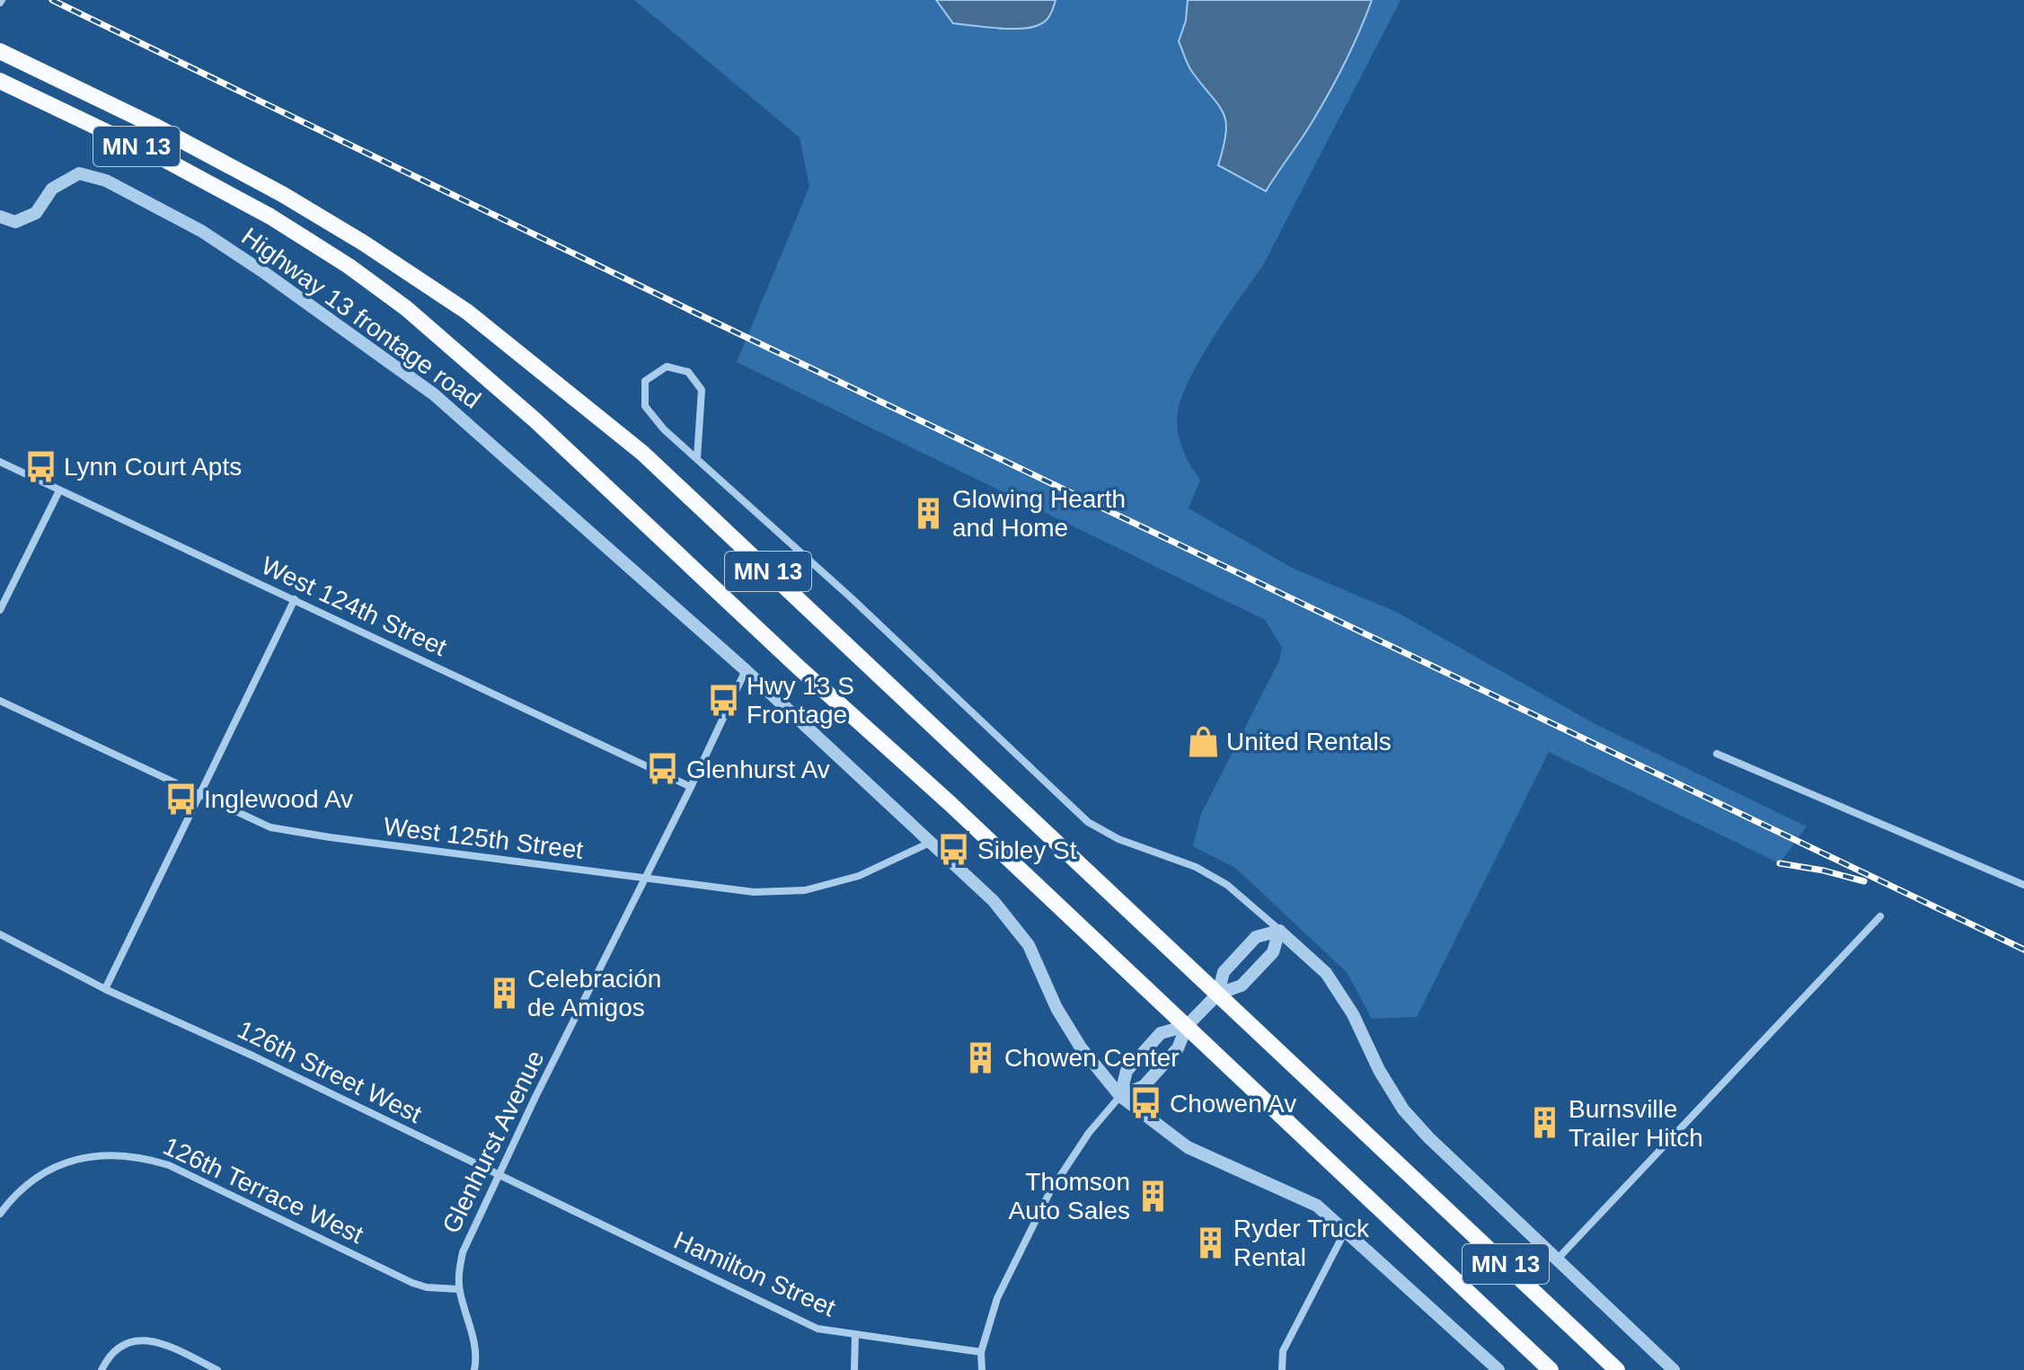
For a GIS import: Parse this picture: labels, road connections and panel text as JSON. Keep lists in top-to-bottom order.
{
  "streets": {
    "highway": ["MN 13"],
    "street": [
      "Highway 13 frontage road",
      "West 124th Street",
      "West 125th Street",
      "126th Street West",
      "Glenhurst Avenue",
      "126th Terrace West",
      "Hamilton Street"
    ]
  },
  "crossings": [
    ["Highway 13 frontage road", "Glenhurst Avenue"],
    ["West 124th Street", "Glenhurst Avenue"],
    ["West 125th Street", "Glenhurst Avenue"],
    ["126th Street West", "Glenhurst Avenue"],
    ["126th Street West", "Hamilton Street"],
    ["Glenhurst Avenue", "126th Terrace West"]
  ],
  "places": {
    "bus stop": [
      "Lynn Court Apts",
      "Hwy 13 S Frontage",
      "Glenhurst Av",
      "Inglewood Av",
      "Sibley St",
      "Chowen Av"
    ],
    "building": [
      "Glowing Hearth and Home",
      "Celebración de Amigos",
      "Chowen Center",
      "Burnsville Trailer Hitch",
      "Thomson Auto Sales",
      "Ryder Truck Rental"
    ],
    "shop": ["United Rentals"]
  }
}
